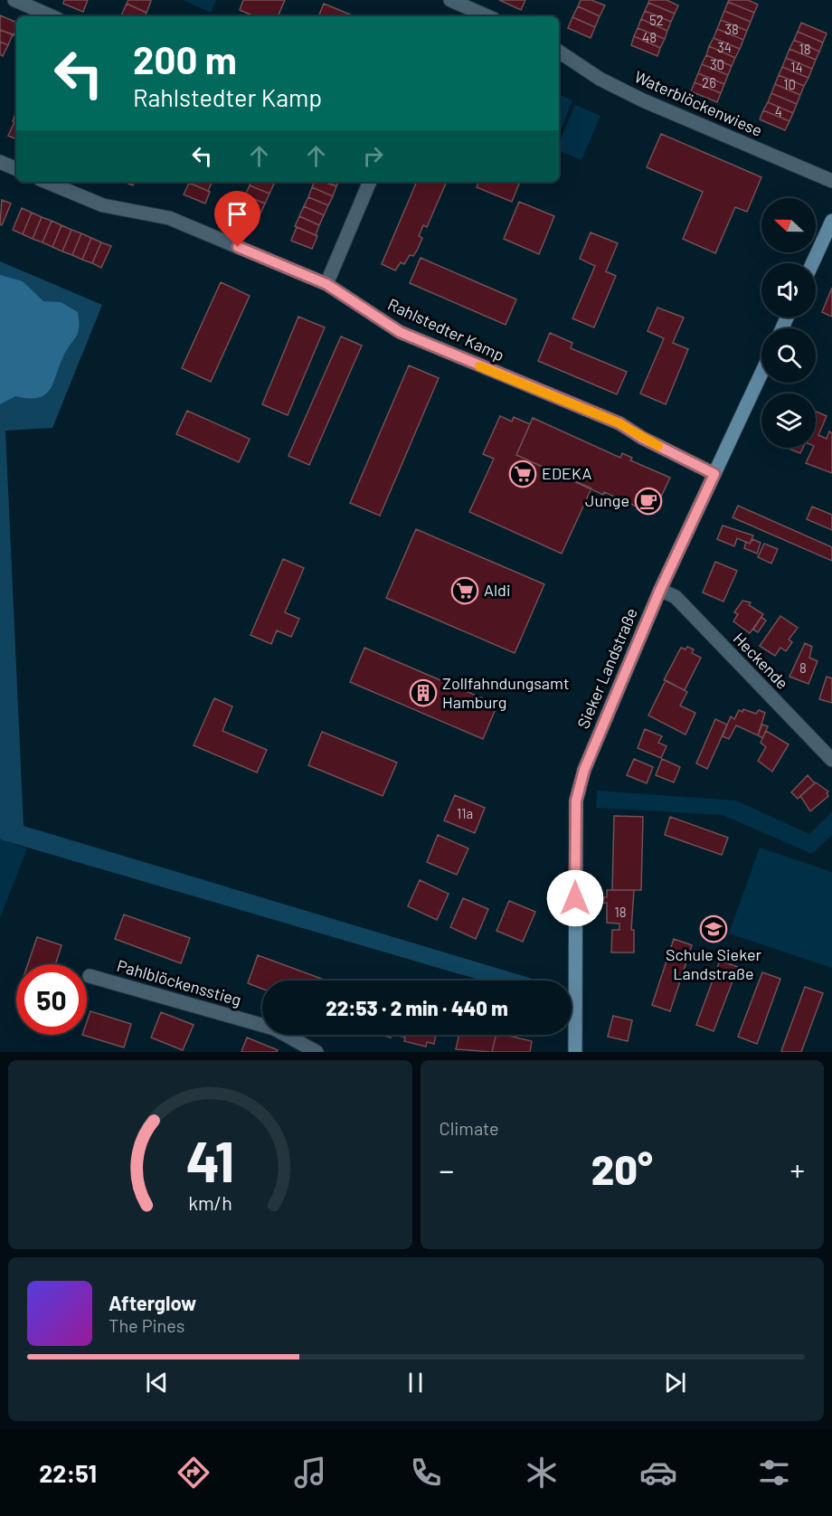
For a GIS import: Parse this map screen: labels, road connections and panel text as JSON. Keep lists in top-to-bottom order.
{
  "streets": {
    "main road": ["Sieker Landstraße"],
    "street": [
      "Waterblöckenwiese",
      "Rahlstedter Kamp",
      "Heckende",
      "Pahlblöckensstieg"
    ]
  },
  "crossings": [
    ["Rahlstedter Kamp", "Sieker Landstraße"],
    ["Heckende", "Sieker Landstraße"]
  ],
  "places": {
    "supermarket": ["EDEKA", "Aldi"],
    "cafe": ["Junge"],
    "building": ["Zollfahndungsamt Hamburg"],
    "school or university": ["Schule Sieker Landstraße"]
  },
  "house_numbers": [
    "52",
    "38",
    "48",
    "34",
    "18",
    "30",
    "14",
    "26",
    "10",
    "4",
    "8",
    "11a",
    "18"
  ],
  "north": "left",
  "page": {
    "turn": ["200 m", "Rahlstedter Kamp"],
    "limit": "50",
    "trip": "22:53 · 2 min · 440 m",
    "tile": "Climate",
    "heat": ["−", "20°", "+"],
    "song": ["Afterglow", "The Pines"],
    "tabs": "22:51",
    "gauge": ["41", "km/h"]
  }
}
